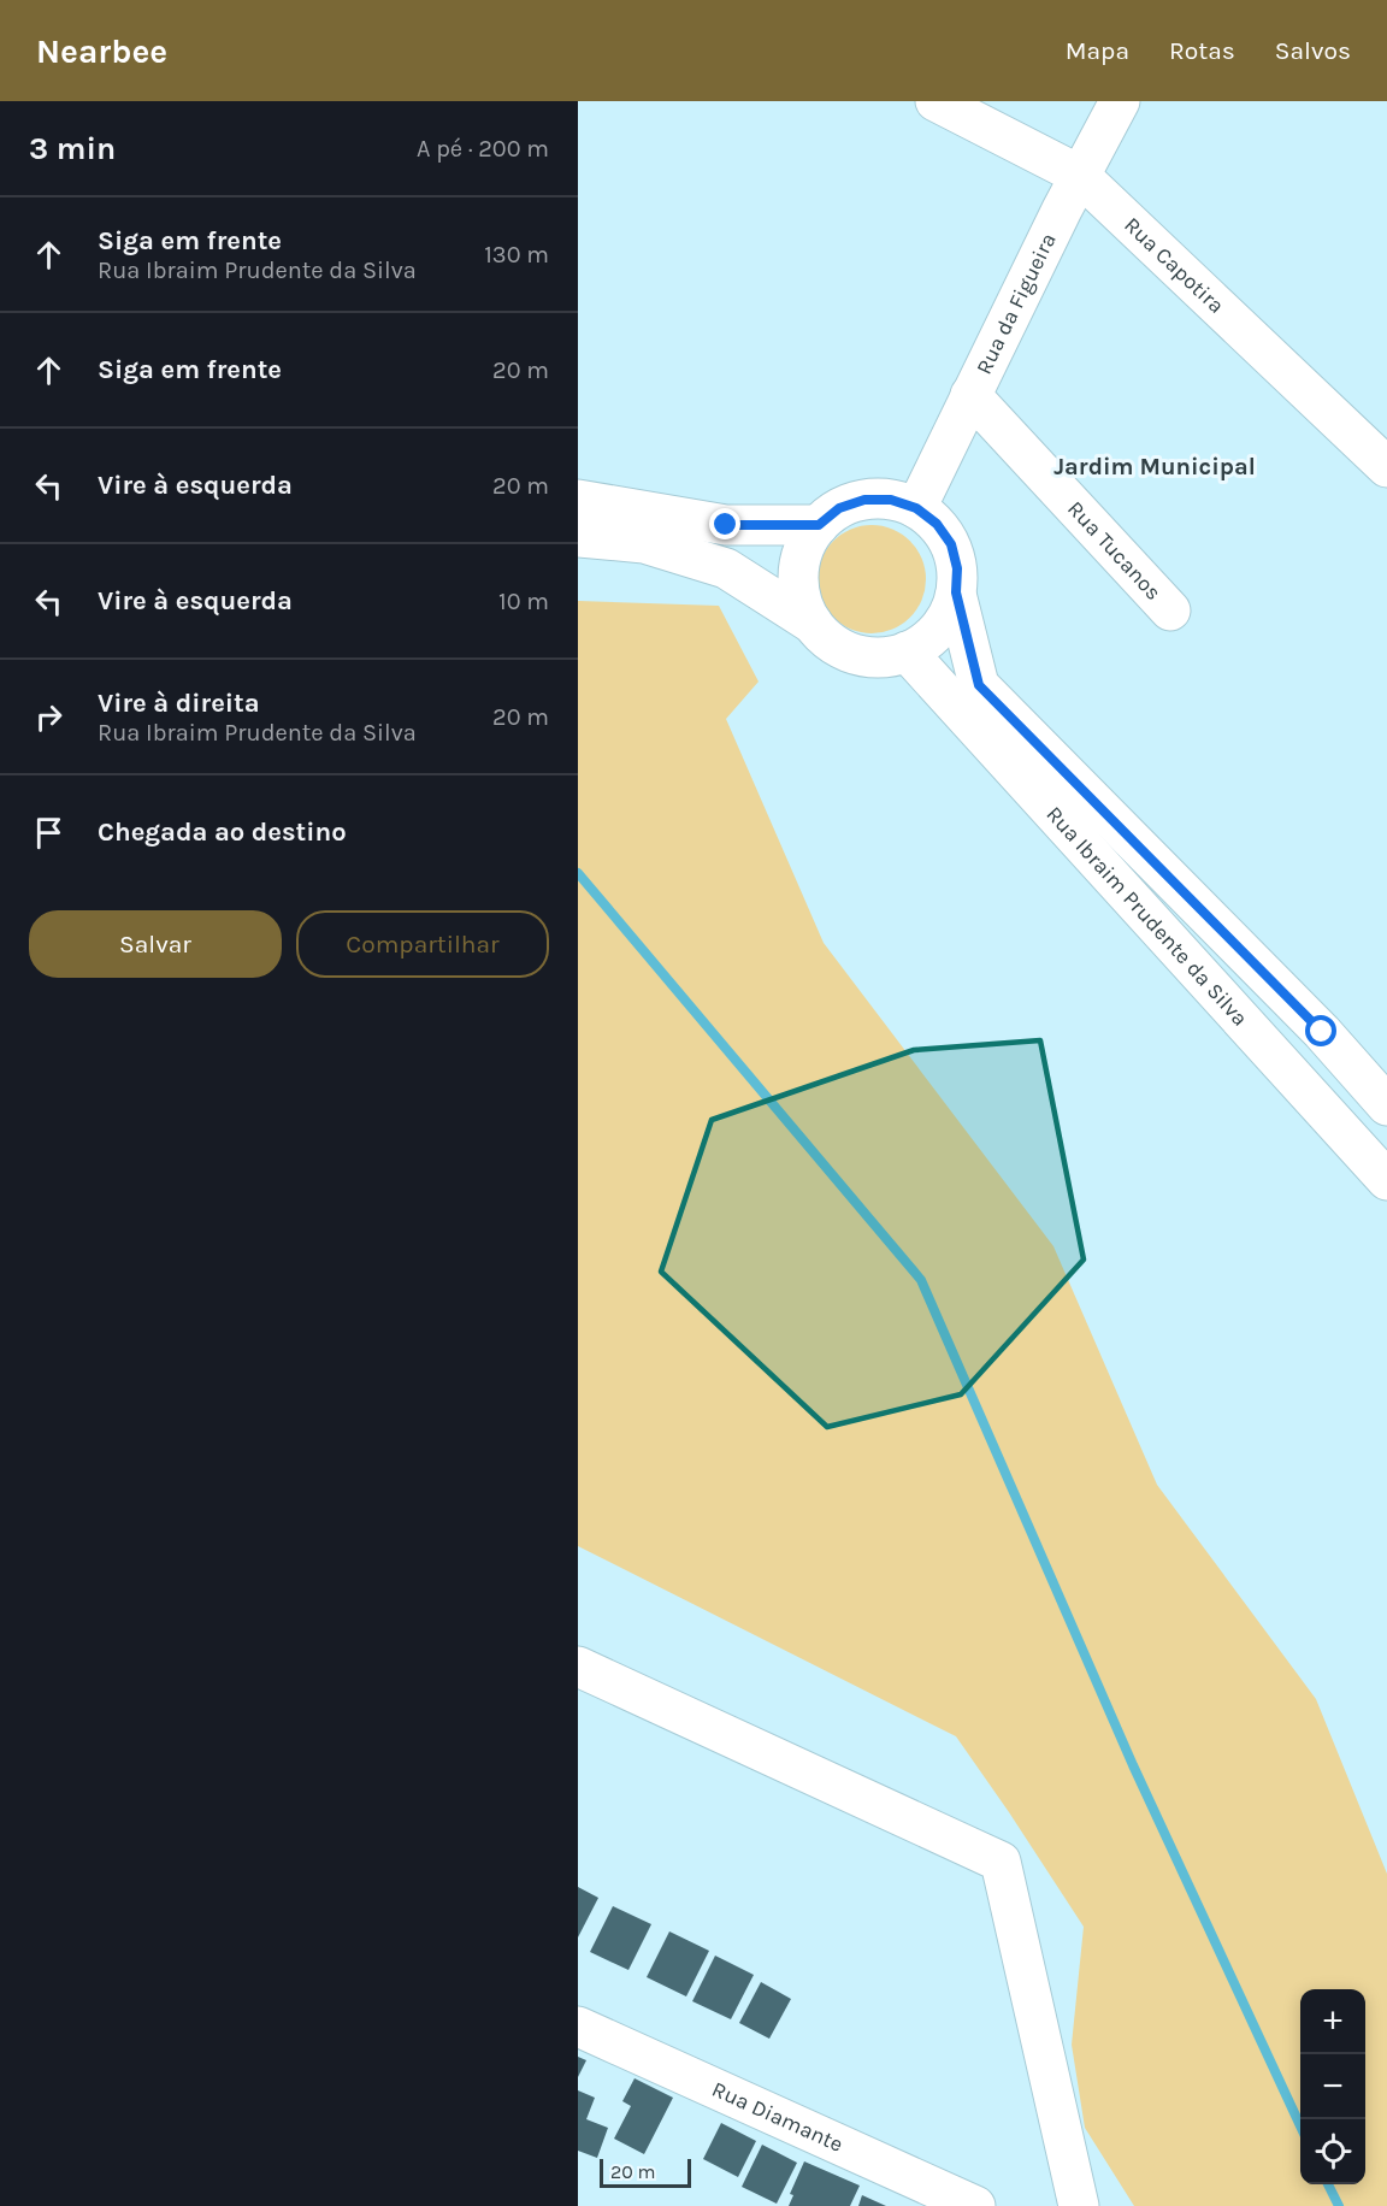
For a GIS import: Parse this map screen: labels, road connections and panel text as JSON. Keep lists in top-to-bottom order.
{
  "streets": {
    "street": [
      "Rua Capotira",
      "Rua da Figueira",
      "Rua Tucanos",
      "Rua Ibraim Prudente da Silva",
      "Rua Diamante"
    ]
  },
  "crossings": [
    ["Rua Capotira", "Rua da Figueira"],
    ["Rua da Figueira", "Rua Tucanos"],
    ["Rua da Figueira", "Rua Ibraim Prudente da Silva"]
  ],
  "districts": ["Jardim Municipal"],
  "scale_bar": "20 m",
  "page": {
    "header": "Nearbee",
    "nav": ["Mapa", "Rotas", "Salvos"],
    "heading": ["3 min", "A pé · 200 m"],
    "list": [
      ["Siga em frente", "Rua Ibraim Prudente da Silva", "130 m"],
      ["Siga em frente", "20 m"],
      ["Vire à esquerda", "20 m"],
      ["Vire à esquerda", "10 m"],
      ["Vire à direita", "Rua Ibraim Prudente da Silva", "20 m"],
      "Chegada ao destino"
    ],
    "buttons": ["Salvar", "Compartilhar"],
    "map_buttons": ["+", "−"],
    "scale": "20 m"
  }
}
